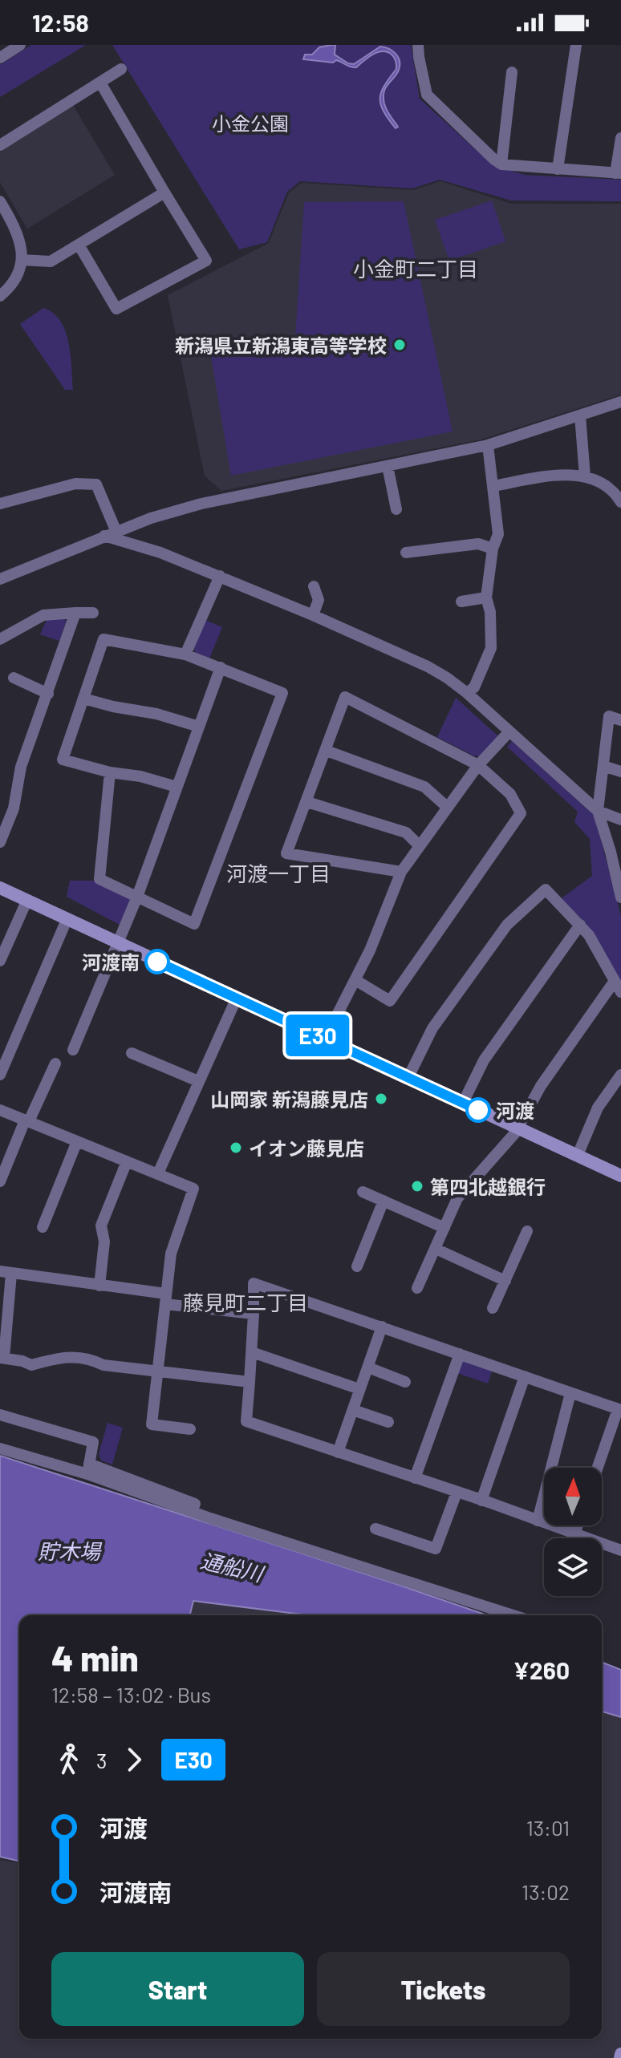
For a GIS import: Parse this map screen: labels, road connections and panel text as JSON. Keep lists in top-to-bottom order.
{
  "districts": ["小金町二丁目", "河渡一丁目", "藤見町二丁目"],
  "water": ["貯木場", "通船川"],
  "parks": ["小金公園"],
  "places": [
    "新潟県立新潟東高等学校",
    "河渡南",
    "山岡家 新潟藤見店",
    "河渡",
    "イオン藤見店",
    "第四北越銀行"
  ],
  "lines": ["bus line E30"],
  "north": "top",
  "page": {
    "status": "12:58",
    "on_map": "E30",
    "heading": ["4 min", "12:58 – 13:02 · Bus", "¥260"],
    "legs": ["3", "E30"],
    "list": [
      {
        "name": "河渡",
        "value": "13:01"
      },
      {
        "name": "河渡南",
        "value": "13:02"
      }
    ],
    "buttons": ["Start", "Tickets"]
  }
}
